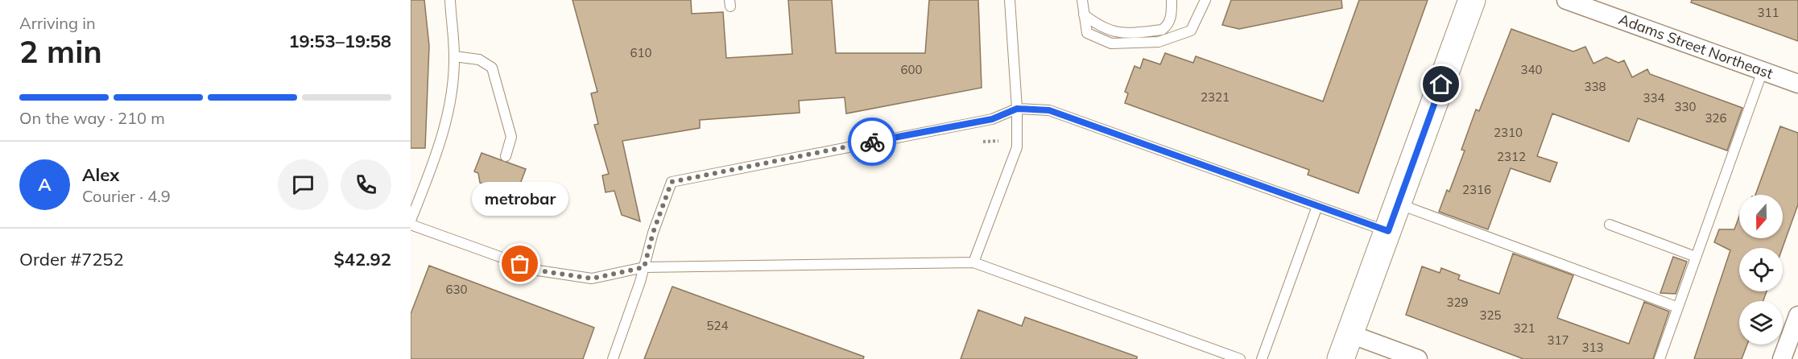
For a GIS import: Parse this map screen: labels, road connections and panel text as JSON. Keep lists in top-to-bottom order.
{
  "streets": {
    "street": ["Adams Street Northeast"]
  },
  "places": ["metrobar"],
  "house_numbers": [
    "311",
    "610",
    "600",
    "340",
    "338",
    "2321",
    "334",
    "330",
    "326",
    "2310",
    "2312",
    "2316",
    "630",
    "329",
    "325",
    "524",
    "321",
    "317",
    "313"
  ],
  "north": "bottom",
  "page": {
    "heading": ["2 min", "Arriving in", "19:53–19:58"],
    "panel": [
      "Alex",
      "Courier · 4.9",
      "Order #7252",
      "$42.92"
    ],
    "bar": "On the way · 210 m",
    "round": "A",
    "bubble": "metrobar"
  }
}
